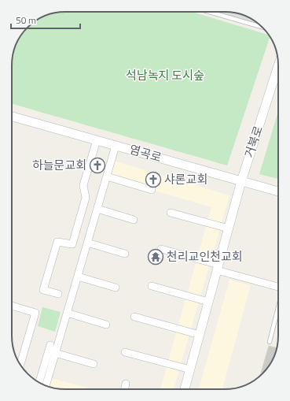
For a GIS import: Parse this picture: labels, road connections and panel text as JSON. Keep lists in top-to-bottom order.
{
  "streets": {
    "street": ["거북로", "염곡로"]
  },
  "crossings": [
    ["거북로", "염곡로"]
  ],
  "parks": ["석남녹지 도시숲"],
  "places": {
    "church": ["하늘문교회", "샤론교회"],
    "temple": ["천리교인천교회"]
  },
  "scale_bar": "50 m"
}
